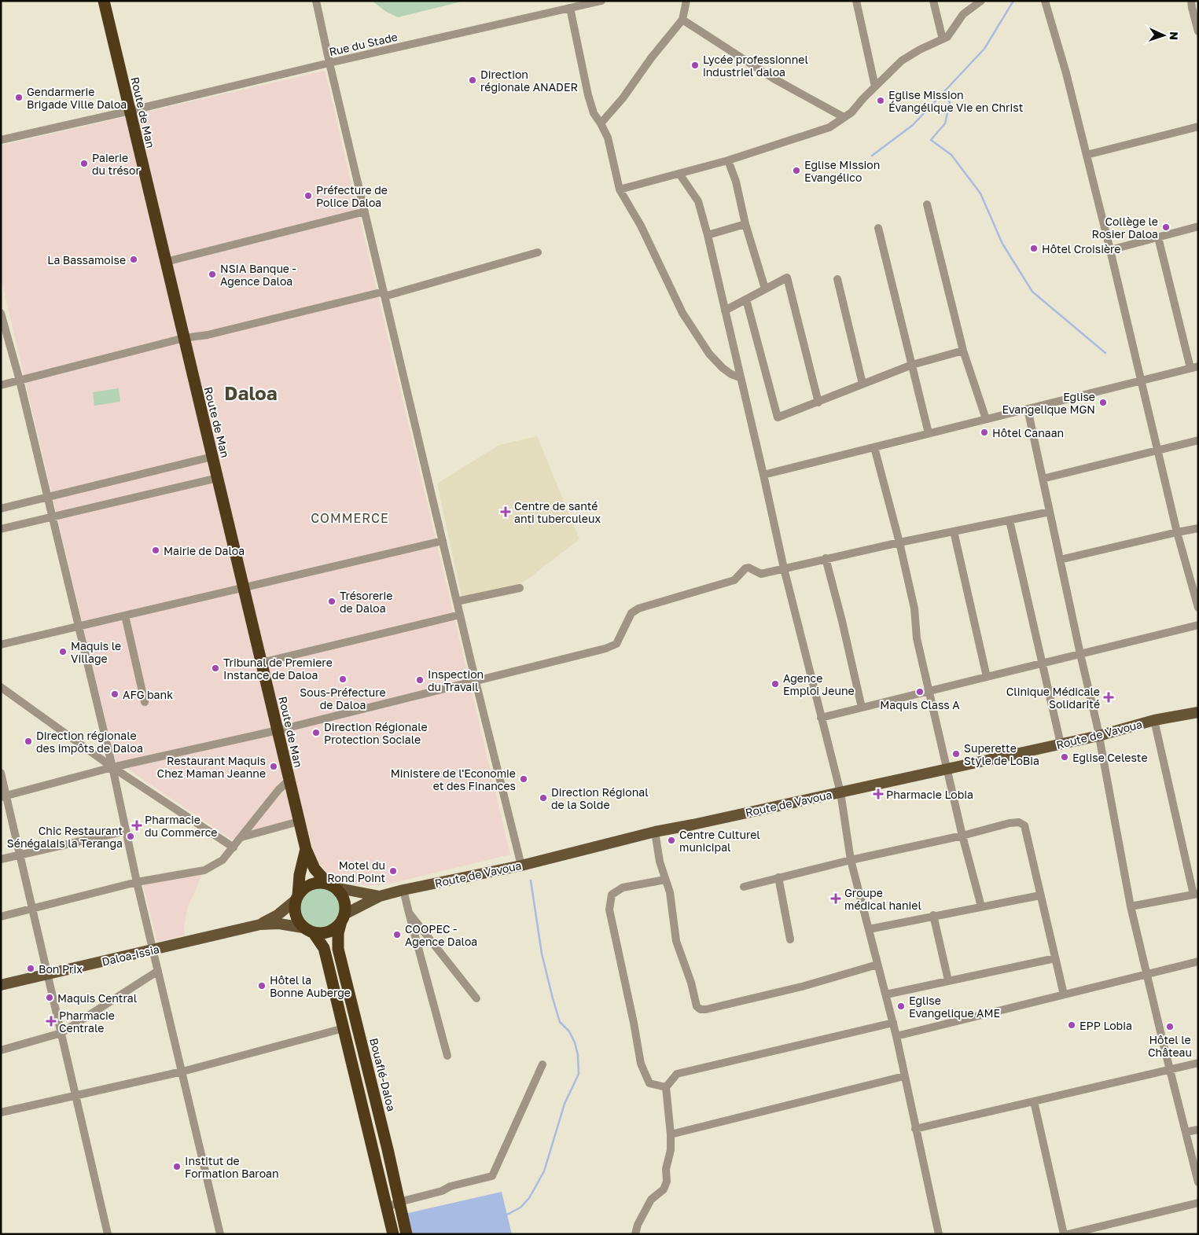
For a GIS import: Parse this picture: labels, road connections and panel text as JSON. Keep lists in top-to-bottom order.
{
  "streets": {
    "highway": ["Route de Man", "Bouaflé-Daloa"],
    "main road": ["Route de Vavoua", "Daloa-Issia"],
    "street": ["Rue du Stade"]
  },
  "crossings": [
    ["Rue du Stade", "Route de Man"],
    ["Route de Man", "Bouaflé-Daloa"]
  ],
  "districts": ["Daloa", "COMMERCE"],
  "places": {
    "other": [
      "Lycée professionnel industriel daloa",
      "Direction régionale ANADER",
      "Gendarmerie Brigade Ville Daloa",
      "Eglise Mission Évangélique Vie en Christ",
      "Paierie du trésor",
      "Eglise MIssion Evangélico",
      "Préfecture de Police Daloa",
      "Collège le Rosier Daloa",
      "Hôtel Croisière",
      "La Bassamoise",
      "NSIA Banque - Agence Daloa",
      "Eglise Evangelique MGN",
      "Hôtel Canaan",
      "Mairie de Daloa",
      "Trésorerie de Daloa",
      "Maquis le Village",
      "Tribunal de Premiere Instance de Daloa",
      "Sous-Préfecture de Daloa",
      "Inspection du Travail",
      "Agence Emploi Jeune",
      "Maquis Class A",
      "AFG bank",
      "Direction Régionale Protection Sociale",
      "Direction régionale des impôts de Daloa",
      "Superette Style de LoBia",
      "Eglise Celeste",
      "Restaurant Maquis Chez Maman Jeanne",
      "Ministere de l'Economie et des Finances",
      "Direction Régional de la Solde",
      "Chic Restaurant Sénégalais la Teranga",
      "Centre Culturel municipal",
      "Motel du Rond Point",
      "COOPEC - Agence Daloa",
      "Bon Prix",
      "Hôtel la Bonne Auberge",
      "Maquis Central",
      "Eglise Evangelique AME",
      "EPP Lobia",
      "Hôtel le Château",
      "Institut de Formation Baroan"
    ],
    "health": [
      "Centre de santé anti tuberculeux",
      "Clinique Médicale Solidarité",
      "Pharmacie Lobia",
      "Pharmacie du Commerce",
      "Groupe médical haniel",
      "Pharmacie Centrale"
    ]
  },
  "north": "right"
}
